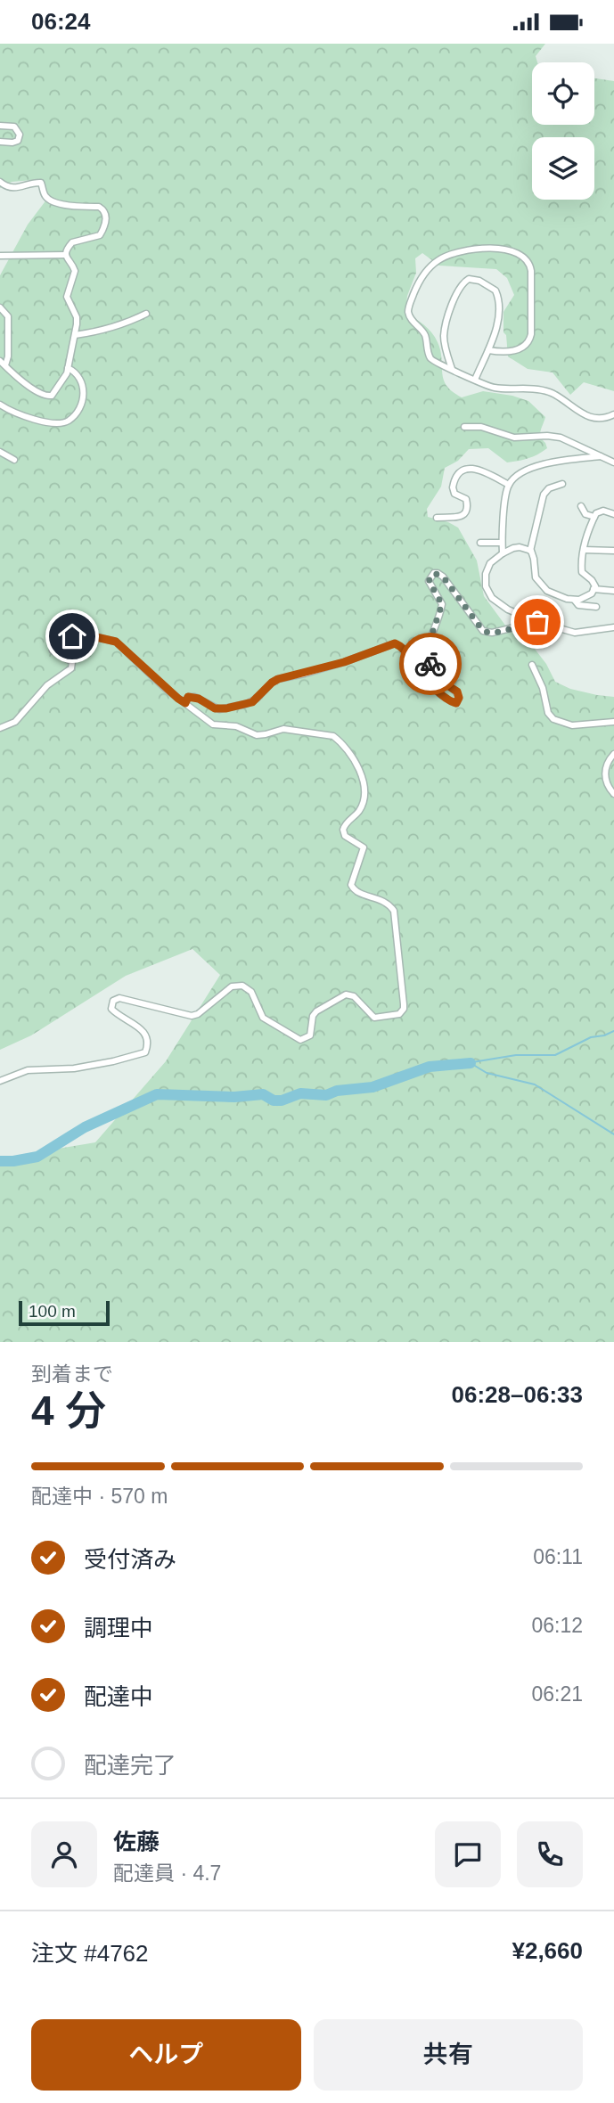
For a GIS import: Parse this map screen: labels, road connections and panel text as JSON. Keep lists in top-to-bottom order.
{
  "scale_bar": "100 m",
  "page": {
    "status": "06:24",
    "scale": "100 m",
    "heading": ["4 分", "到着まで", "06:28–06:33"],
    "panel": [
      "佐藤",
      "配達員 · 4.7",
      "注文 #4762",
      "¥2,660"
    ],
    "bar": "配達中 · 570 m",
    "list": [
      ["受付済み", "06:11"],
      ["調理中", "06:12"],
      ["配達中", "06:21"],
      "配達完了"
    ],
    "buttons": ["ヘルプ", "共有"]
  }
}
